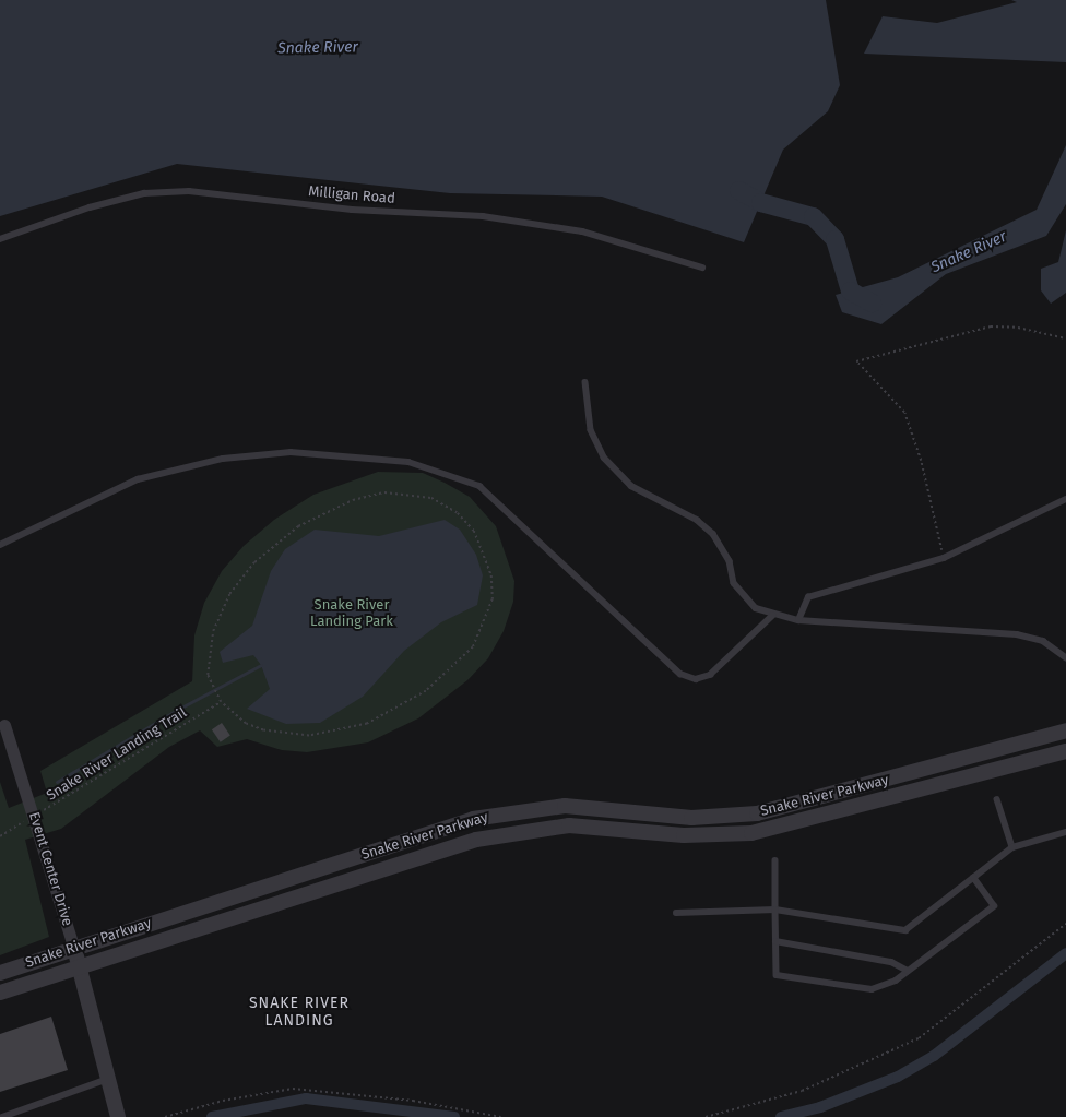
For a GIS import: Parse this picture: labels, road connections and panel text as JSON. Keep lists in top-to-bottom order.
{
  "streets": {
    "street": ["Snake River Parkway", "Event Center Drive"],
    "lane": ["Milligan Road"],
    "path": ["Snake River Landing Trail"]
  },
  "crossings": [
    ["Snake River Landing Trail", "Event Center Drive"],
    ["Snake River Parkway", "Event Center Drive"]
  ],
  "districts": ["SNAKE RIVER LANDING"],
  "water": ["Snake River"],
  "parks": ["Snake River Landing Park"]
}
